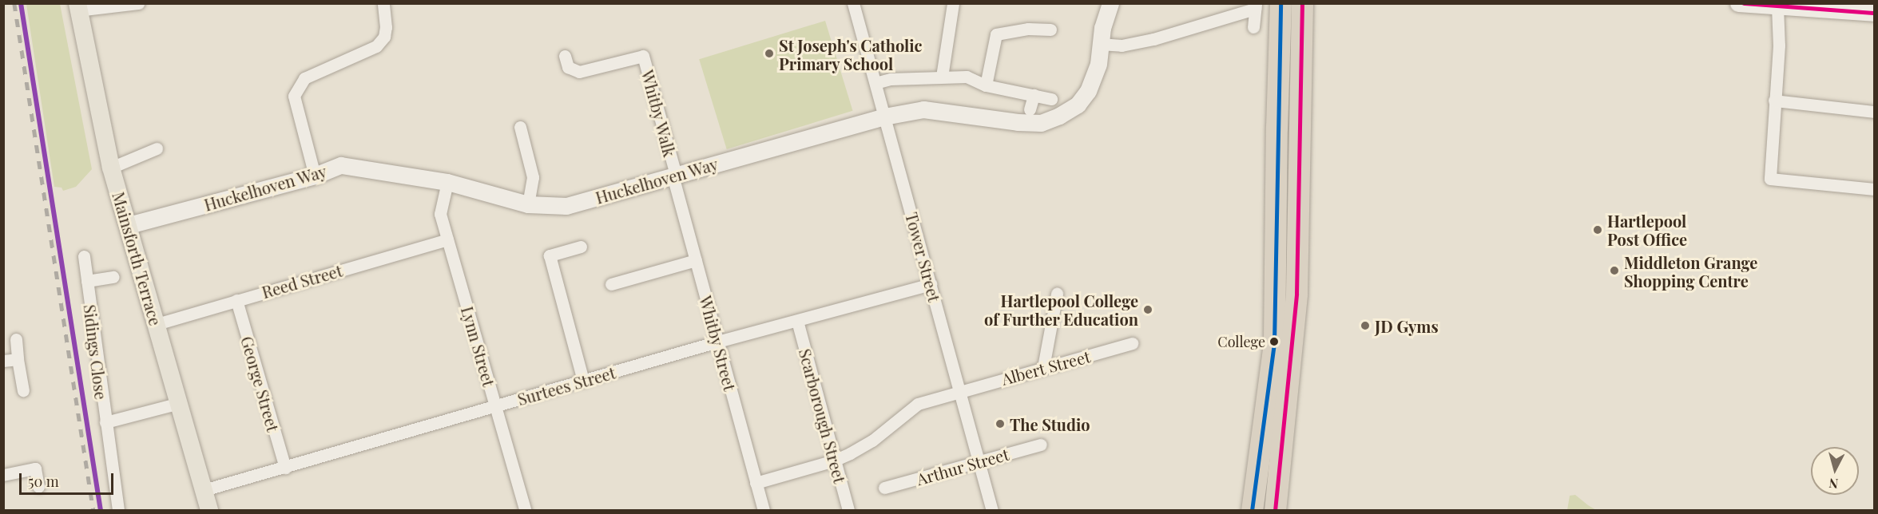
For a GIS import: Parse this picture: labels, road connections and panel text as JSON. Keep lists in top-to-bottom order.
{
  "streets": {
    "main road": ["Mainsforth Terrace"],
    "street": [
      "Whitby Walk",
      "Huckelhoven Way",
      "Tower Street",
      "Reed Street",
      "Whitby Street",
      "Lynn Street",
      "Sidings Close",
      "Albert Street",
      "George Street",
      "Surtees Street",
      "Scarborough Street",
      "Arthur Street"
    ]
  },
  "crossings": [
    ["Whitby Walk", "Huckelhoven Way"],
    ["Whitby Walk", "Whitby Street"],
    ["Huckelhoven Way", "Tower Street"],
    ["Huckelhoven Way", "Mainsforth Terrace"],
    ["Huckelhoven Way", "Whitby Street"],
    ["Huckelhoven Way", "Lynn Street"],
    ["Tower Street", "Albert Street"],
    ["Tower Street", "Surtees Street"],
    ["Tower Street", "Arthur Street"],
    ["Mainsforth Terrace", "Reed Street"],
    ["Mainsforth Terrace", "Sidings Close"],
    ["Mainsforth Terrace", "Surtees Street"],
    ["Reed Street", "Lynn Street"],
    ["Reed Street", "George Street"],
    ["Whitby Street", "Albert Street"],
    ["Whitby Street", "Surtees Street"],
    ["Lynn Street", "Surtees Street"],
    ["Albert Street", "Scarborough Street"],
    ["George Street", "Surtees Street"],
    ["Surtees Street", "Scarborough Street"]
  ],
  "places": [
    "St Joseph's Catholic Primary School",
    "Hartlepool Post Office",
    "Middleton Grange Shopping Centre",
    "Hartlepool College of Further Education",
    "JD Gyms",
    "College",
    "The Studio"
  ],
  "scale_bar": "50 m",
  "north": "bottom"
}
